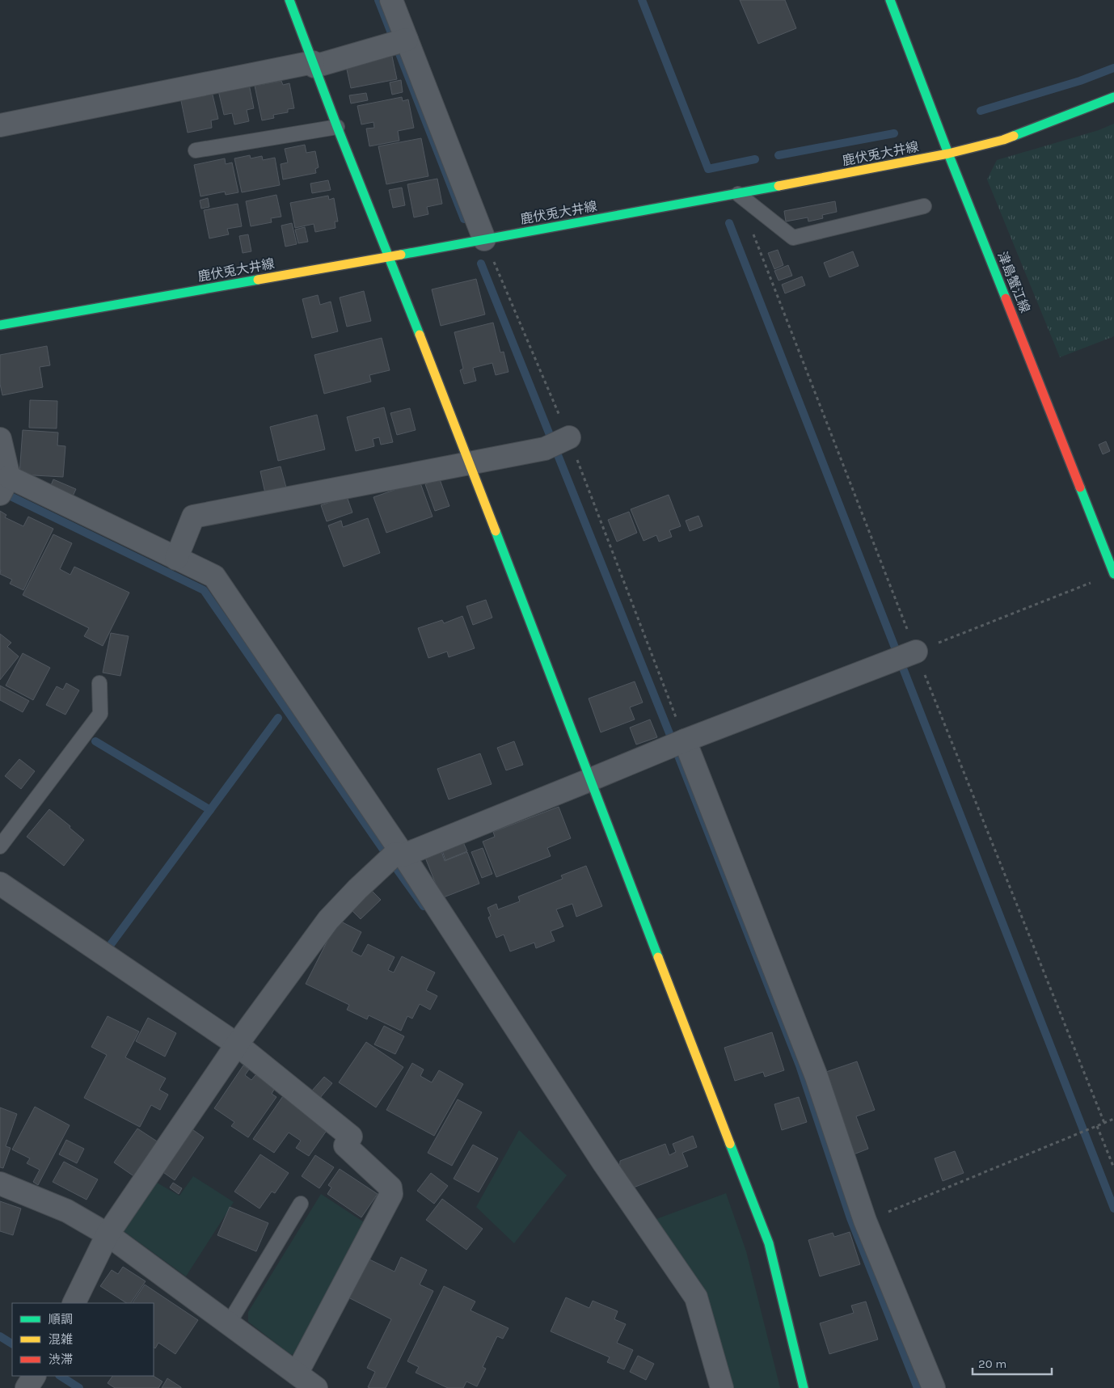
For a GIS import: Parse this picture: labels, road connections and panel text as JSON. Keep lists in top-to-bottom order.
{
  "streets": {
    "main road": ["鹿伏兎大井線", "津島蟹江線"]
  },
  "crossings": [
    ["鹿伏兎大井線", "津島蟹江線"]
  ],
  "legend": ["順調", "混雑", "渋滞"],
  "scale_bar": "20 m"
}
